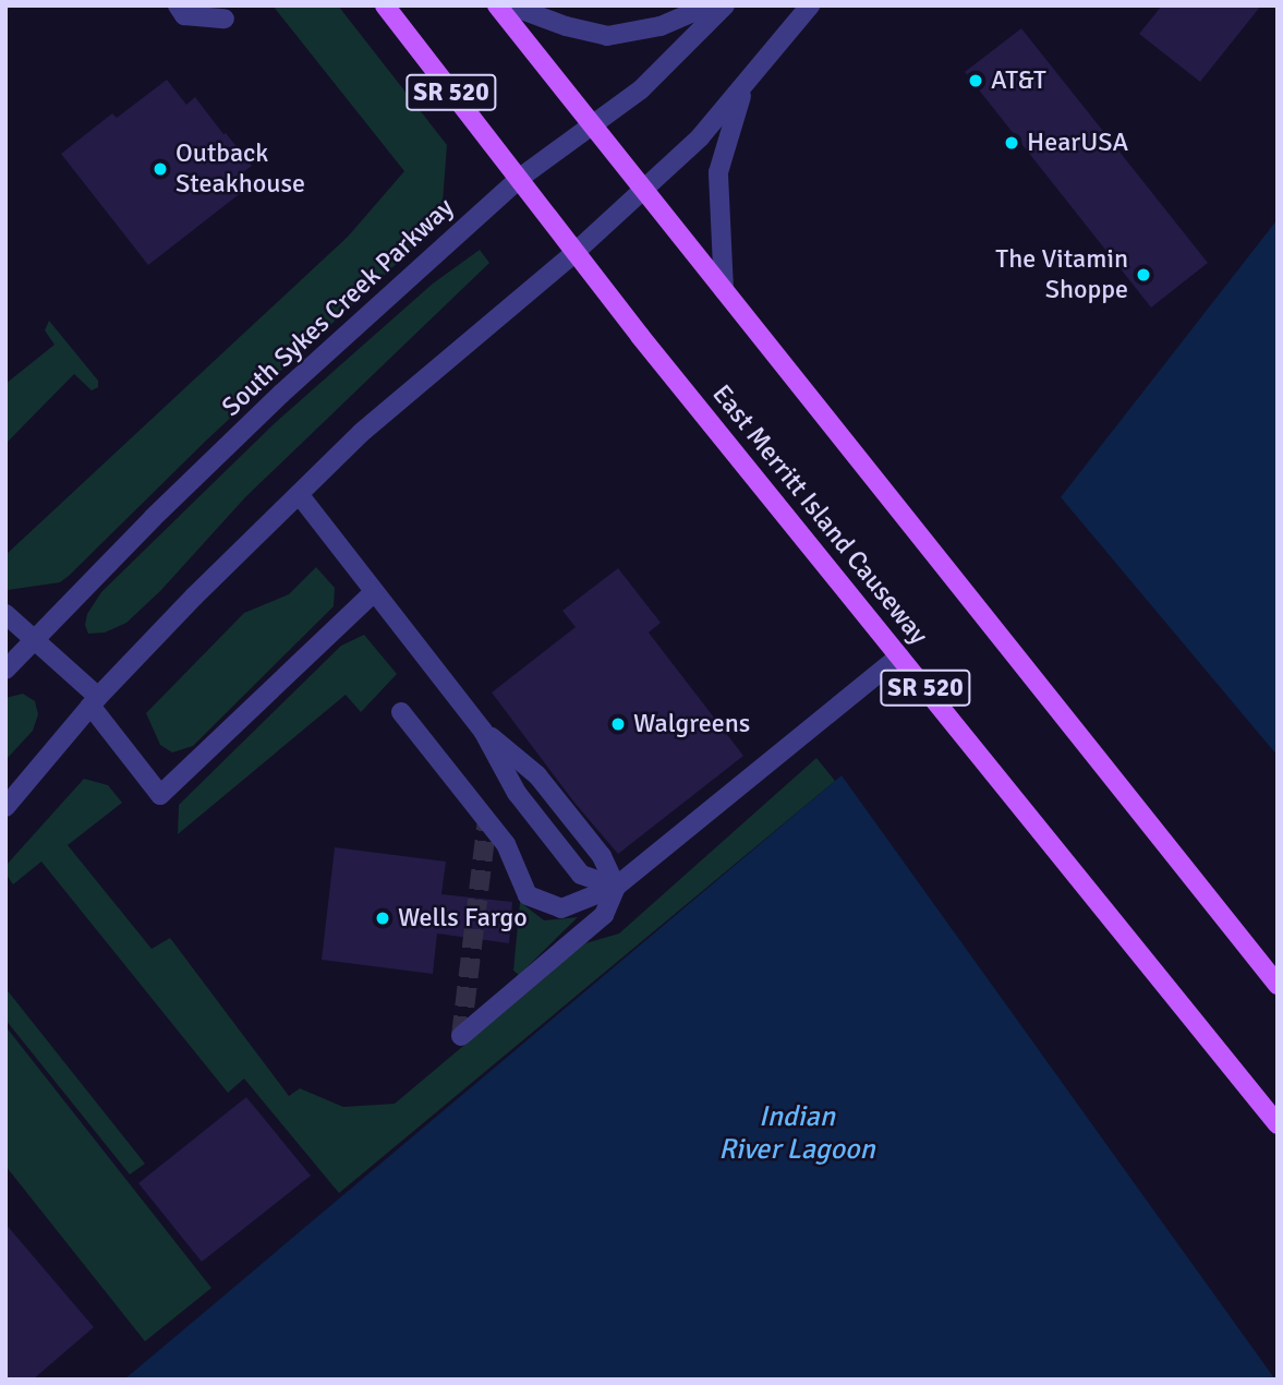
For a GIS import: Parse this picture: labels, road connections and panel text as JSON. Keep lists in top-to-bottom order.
{
  "streets": {
    "main road": ["SR 520", "East Merritt Island Causeway"],
    "street": ["South Sykes Creek Parkway"]
  },
  "crossings": [
    ["South Sykes Creek Parkway", "East Merritt Island Causeway"]
  ],
  "water": ["Indian River Lagoon"],
  "places": [
    "AT&T",
    "HearUSA",
    "Outback Steakhouse",
    "The Vitamin Shoppe",
    "Walgreens",
    "Wells Fargo"
  ]
}
